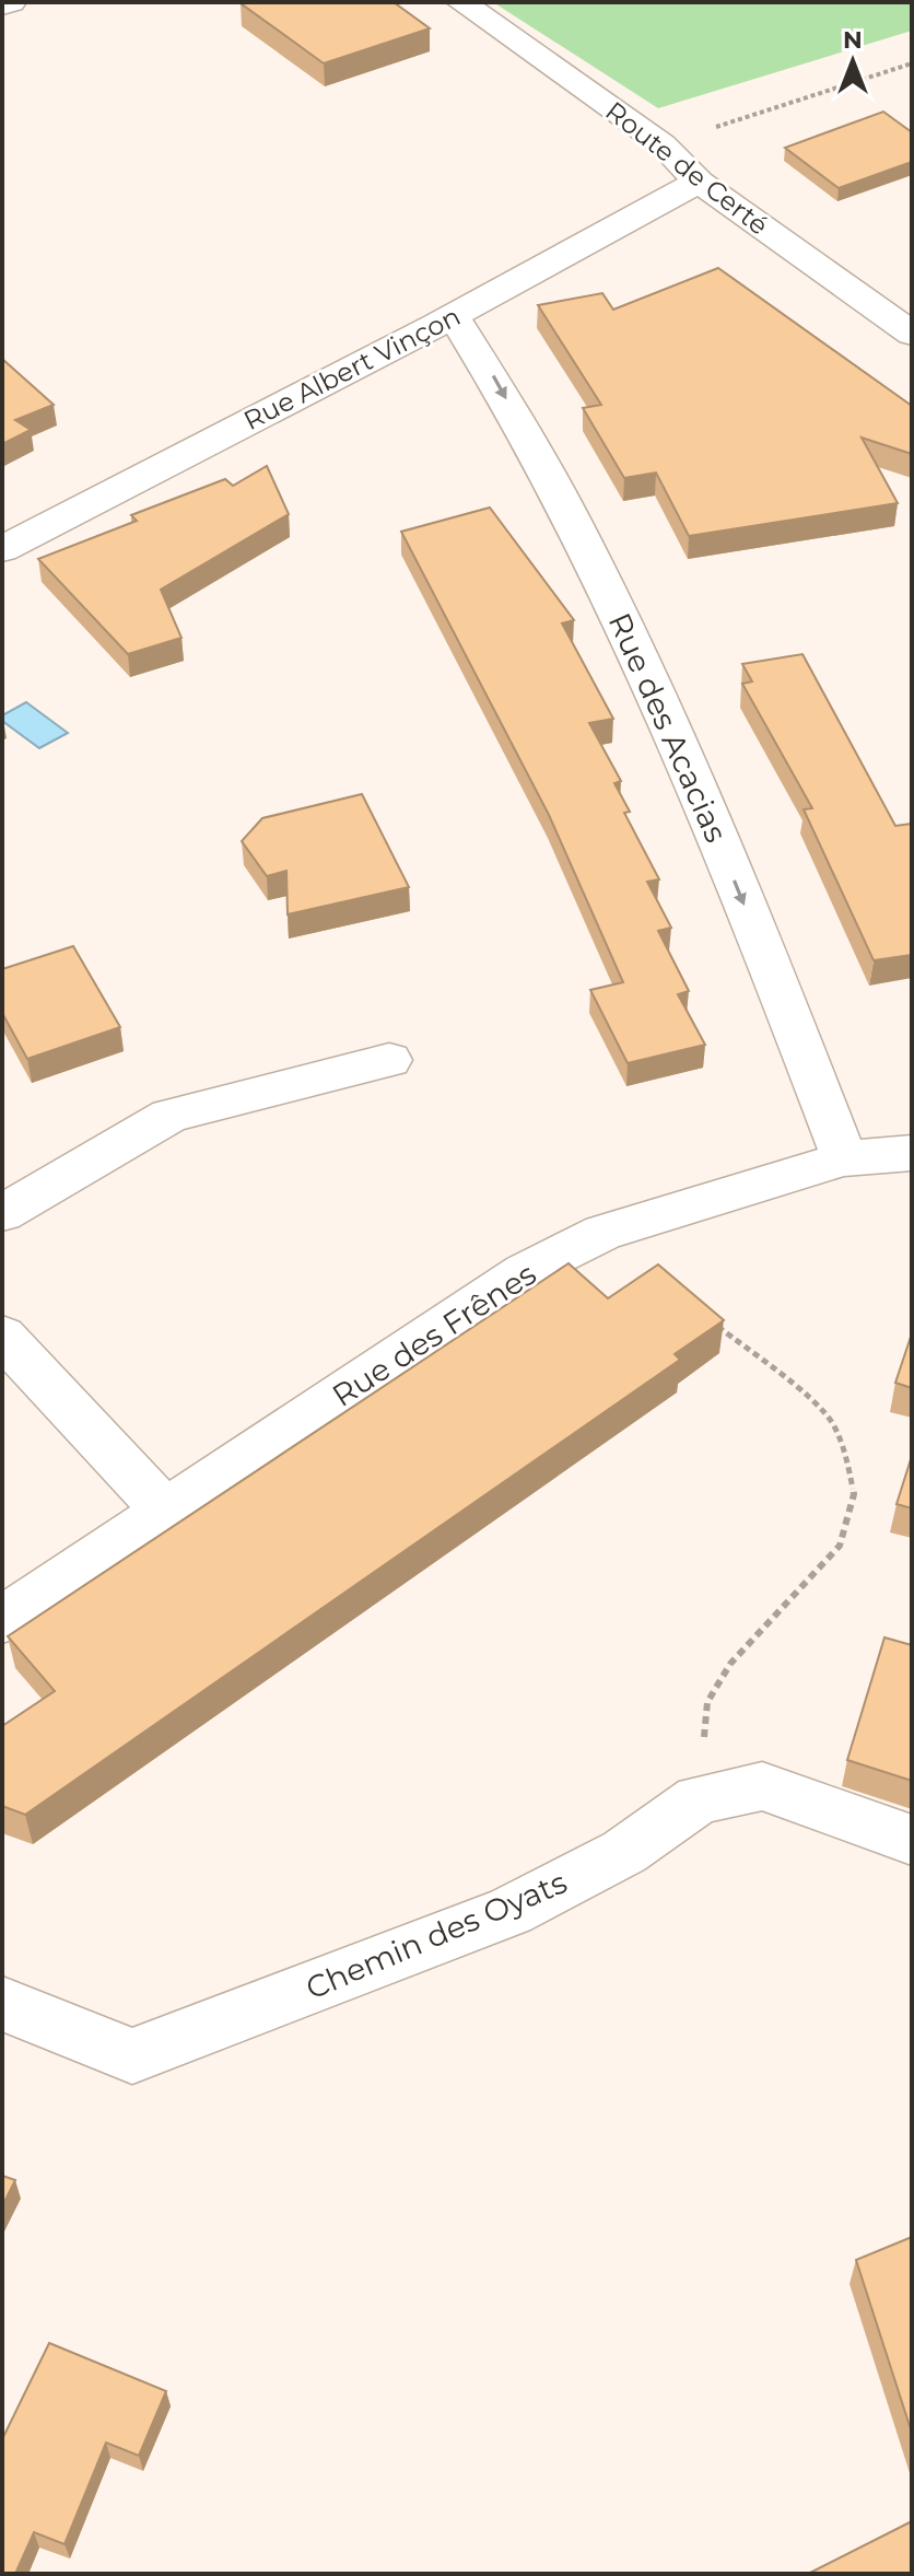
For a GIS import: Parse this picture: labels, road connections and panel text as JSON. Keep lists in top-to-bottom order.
{
  "streets": {
    "main road": [
      "Route de Certé",
      "Rue Albert Vinçon",
      "Rue des Acacias",
      "Rue des Frênes",
      "Chemin des Oyats"
    ]
  },
  "crossings": [
    ["Route de Certé", "Rue Albert Vinçon"],
    ["Rue Albert Vinçon", "Rue des Acacias"],
    ["Rue des Acacias", "Rue des Frênes"]
  ],
  "one_way": ["Rue des Acacias"],
  "north": "top"
}
